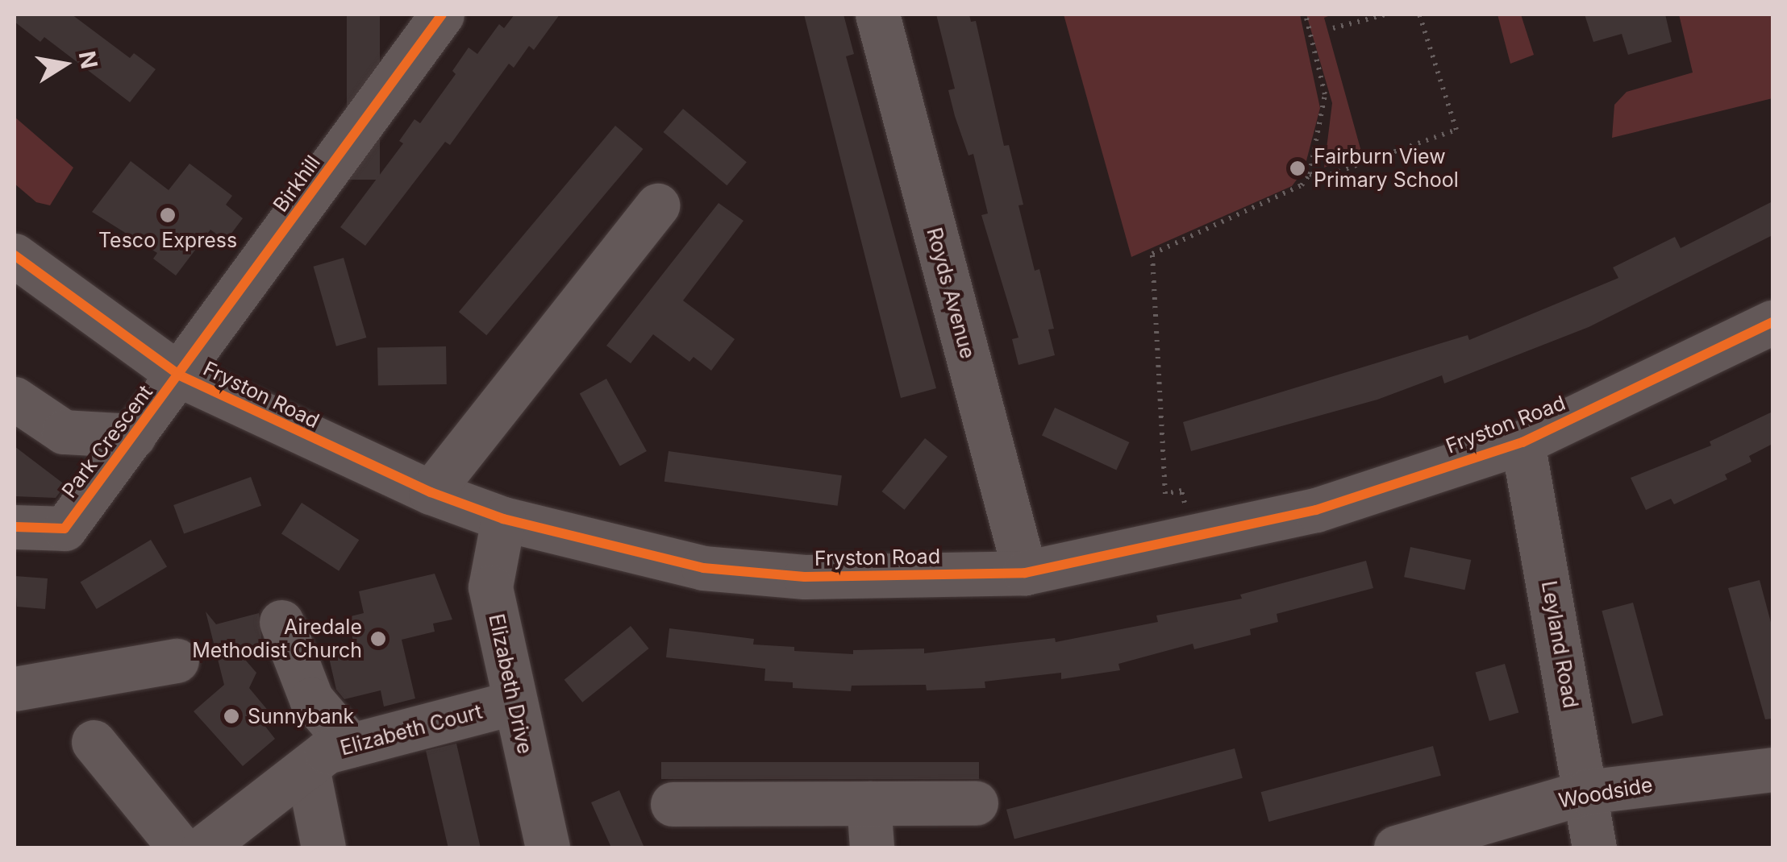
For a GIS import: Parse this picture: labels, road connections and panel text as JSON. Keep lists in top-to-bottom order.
{
  "streets": {
    "street": [
      "Birkhill",
      "Royds Avenue",
      "Fryston Road",
      "Park Crescent",
      "Leyland Road",
      "Elizabeth Drive",
      "Elizabeth Court",
      "Woodside"
    ]
  },
  "crossings": [
    ["Birkhill", "Fryston Road"],
    ["Birkhill", "Park Crescent"],
    ["Royds Avenue", "Fryston Road"],
    ["Fryston Road", "Park Crescent"],
    ["Fryston Road", "Leyland Road"],
    ["Fryston Road", "Elizabeth Drive"],
    ["Leyland Road", "Woodside"],
    ["Elizabeth Drive", "Elizabeth Court"]
  ],
  "places": [
    "Fairburn View Primary School",
    "Tesco Express",
    "Airedale Methodist Church",
    "Sunnybank"
  ],
  "north": "right"
}
